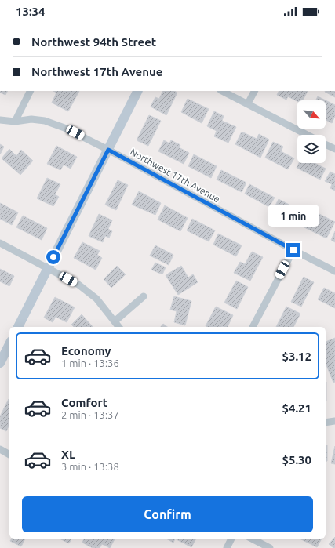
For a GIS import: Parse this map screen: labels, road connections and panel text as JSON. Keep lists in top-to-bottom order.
{
  "streets": {
    "street": ["Northwest 17th Avenue"]
  },
  "north": "bottom right",
  "page": {
    "status": "13:34",
    "banner": ["Northwest 94th Street", "Northwest 17th Avenue"],
    "bubble": "1 min",
    "list": [
      {
        "name": "Economy",
        "note": "1 min · 13:36",
        "value": "$3.12"
      },
      {
        "name": "Comfort",
        "note": "2 min · 13:37",
        "value": "$4.21"
      },
      {
        "name": "XL",
        "note": "3 min · 13:38",
        "value": "$5.30"
      }
    ],
    "buttons": "Confirm"
  }
}
